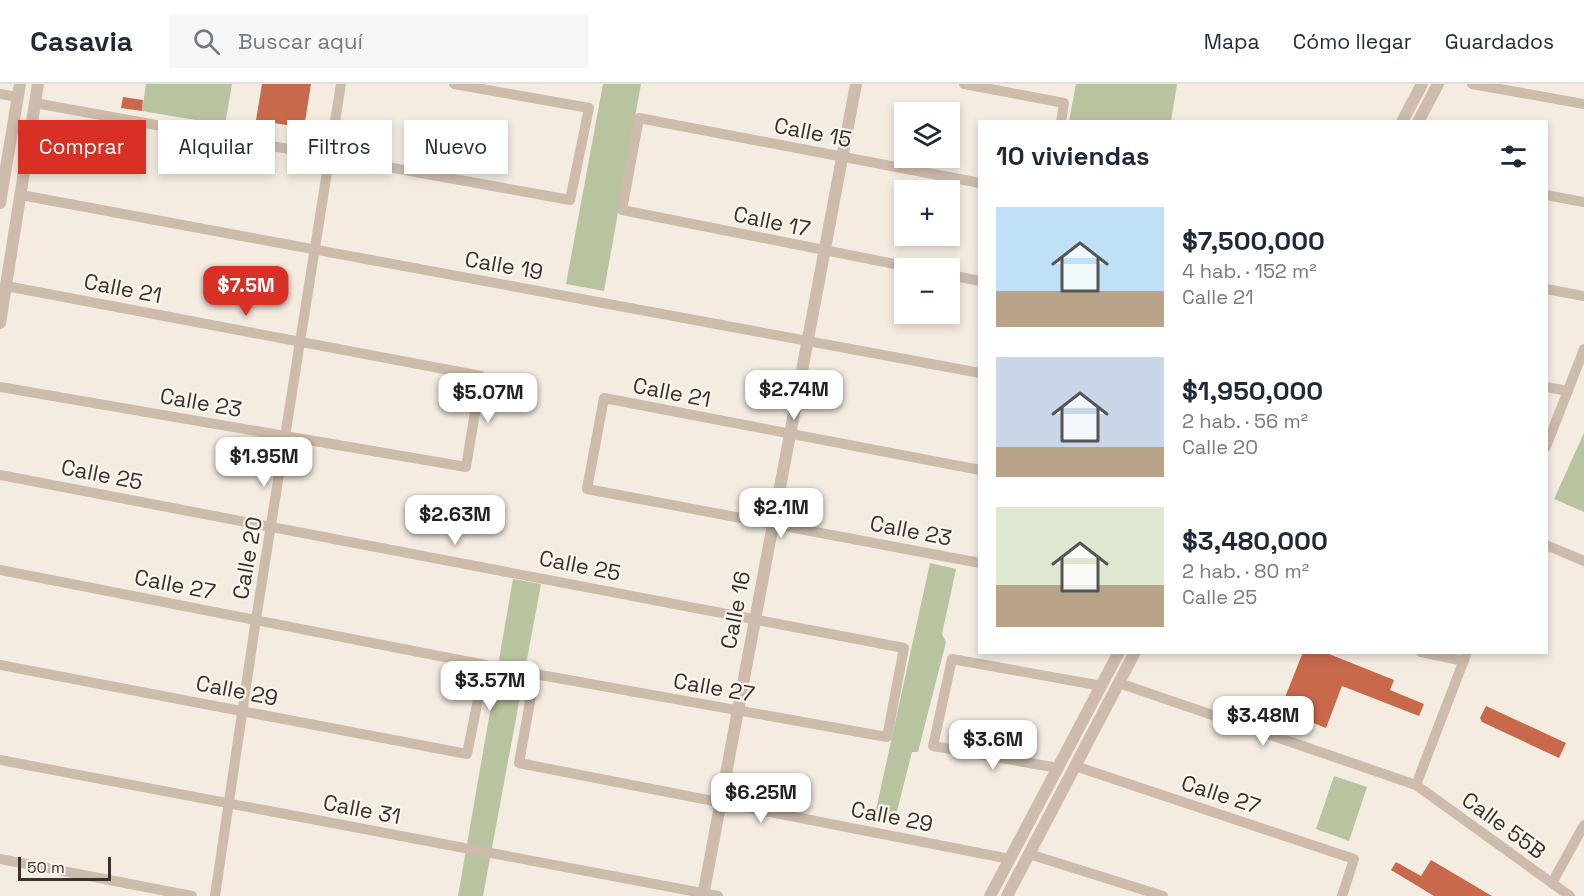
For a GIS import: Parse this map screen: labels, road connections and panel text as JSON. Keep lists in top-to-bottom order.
{
  "streets": {
    "street": [
      "Calle 15",
      "Calle 17",
      "Calle 19",
      "Calle 21",
      "Calle 23",
      "Calle 25",
      "Calle 20",
      "Calle 27",
      "Calle 16",
      "Calle 29",
      "Calle 31",
      "Calle 55B"
    ]
  },
  "crossings": [
    ["Calle 15", "Calle 17"],
    ["Calle 15", "Calle 16"],
    ["Calle 17", "Calle 16"],
    ["Calle 19", "Calle 20"],
    ["Calle 19", "Calle 16"],
    ["Calle 21", "Calle 23"],
    ["Calle 21", "Calle 20"],
    ["Calle 21", "Calle 16"],
    ["Calle 23", "Calle 20"],
    ["Calle 23", "Calle 16"],
    ["Calle 25", "Calle 20"],
    ["Calle 25", "Calle 27"],
    ["Calle 25", "Calle 16"],
    ["Calle 20", "Calle 27"],
    ["Calle 20", "Calle 29"],
    ["Calle 20", "Calle 31"],
    ["Calle 27", "Calle 16"],
    ["Calle 27", "Calle 29"],
    ["Calle 16", "Calle 29"],
    ["Calle 16", "Calle 31"]
  ],
  "scale_bar": "50 m",
  "page": {
    "header": "Casavia",
    "search": "Buscar aquí",
    "nav": ["Mapa", "Cómo llegar", "Guardados"],
    "map_buttons": ["+", "−"],
    "chip": [
      "Comprar",
      "Alquilar",
      "Filtros",
      "Nuevo"
    ],
    "heading": "10 viviendas",
    "list": [
      {
        "name": "$7,500,000",
        "note": "4 hab. · 152 m² · Calle 21"
      },
      {
        "name": "$1,950,000",
        "note": "2 hab. · 56 m² · Calle 20"
      },
      {
        "name": "$3,480,000",
        "note": "2 hab. · 80 m² · Calle 25"
      }
    ],
    "price": [
      "$7.5M",
      "$2.74M",
      "$5.07M",
      "$1.95M",
      "$2.1M",
      "$2.63M",
      "$3.57M",
      "$3.48M",
      "$3.6M",
      "$6.25M"
    ],
    "scale": "50 m"
  }
}
